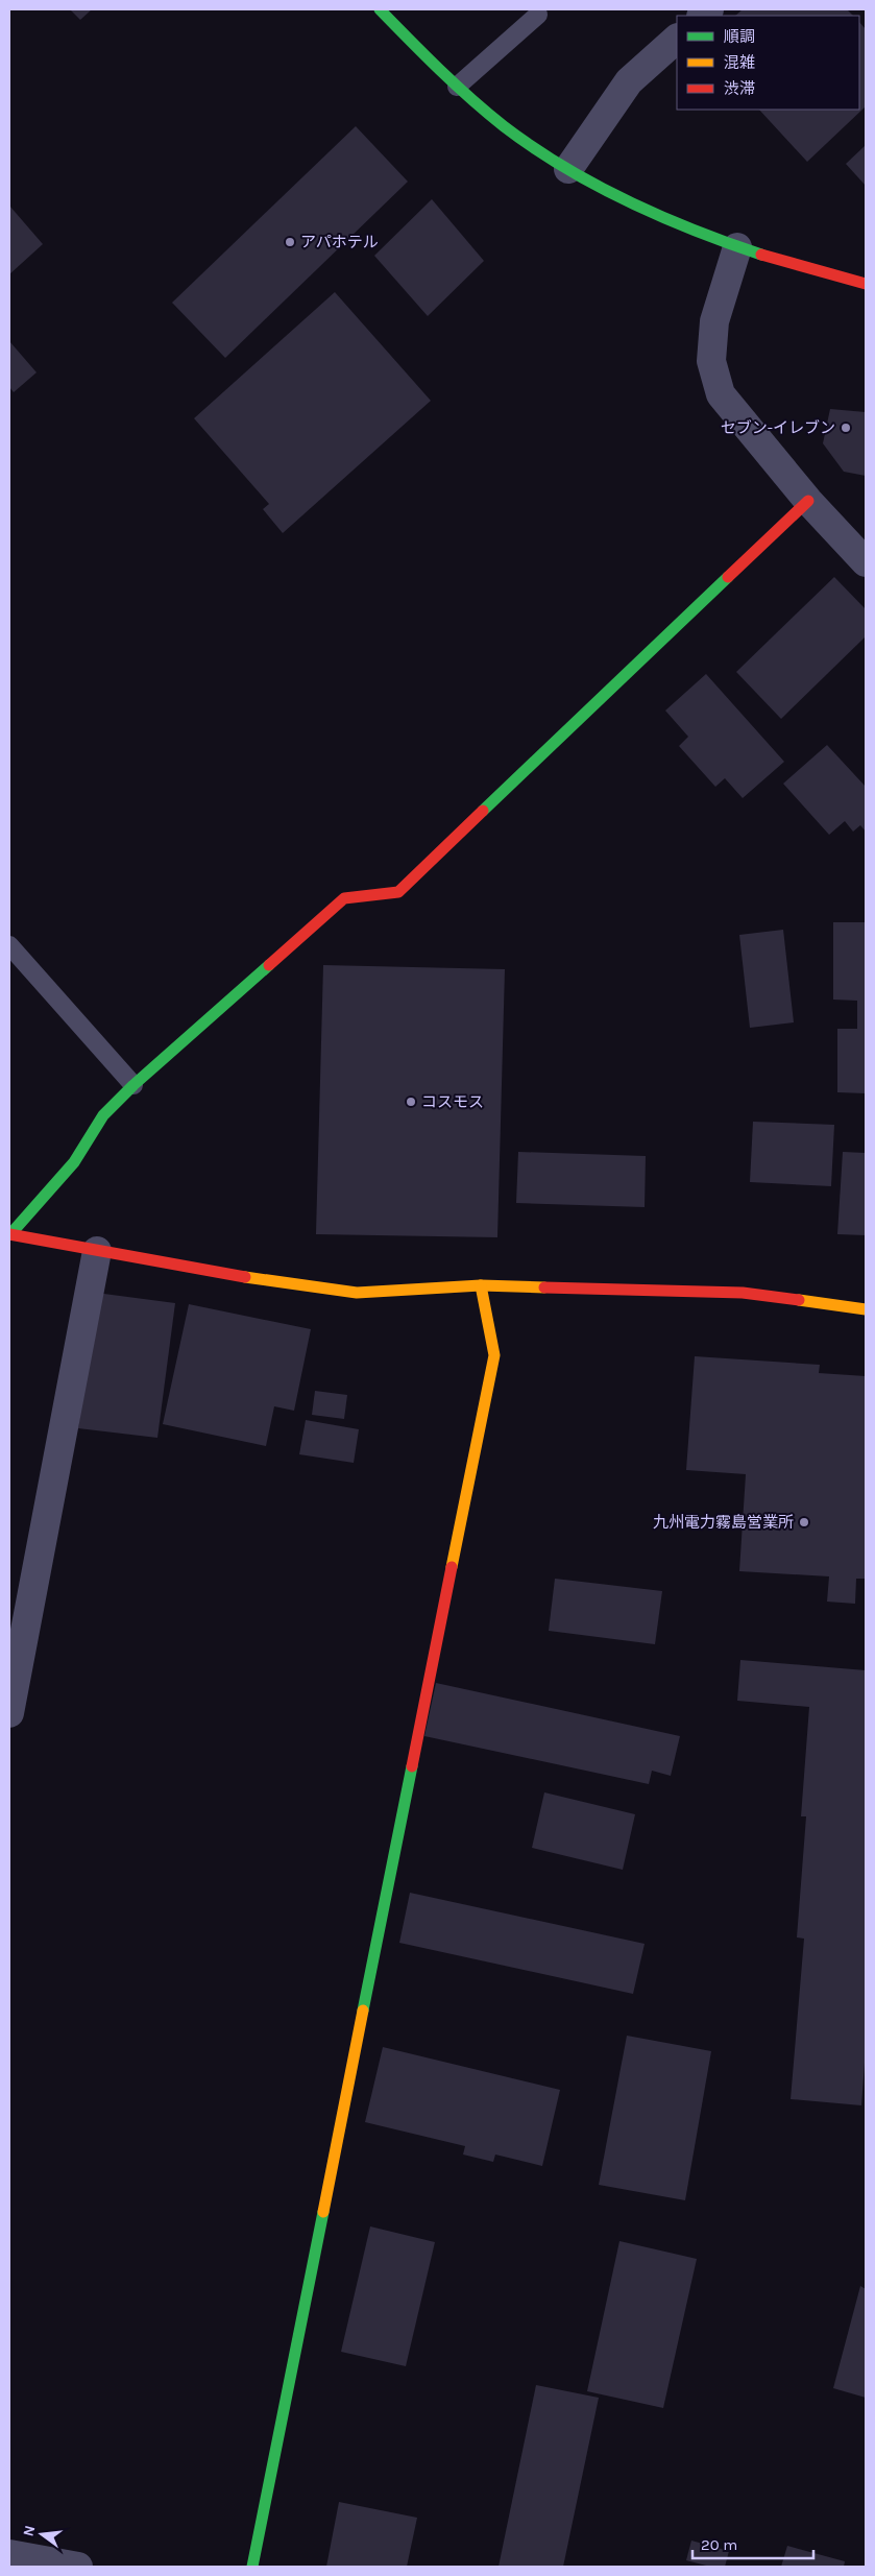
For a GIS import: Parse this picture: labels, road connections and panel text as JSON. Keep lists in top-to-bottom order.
{
  "places": [
    "アパホテル",
    "セブン-イレブン",
    "コスモス",
    "九州電力霧島営業所"
  ],
  "legend": ["順調", "混雑", "渋滞"],
  "scale_bar": "20 m",
  "north": "left"
}
